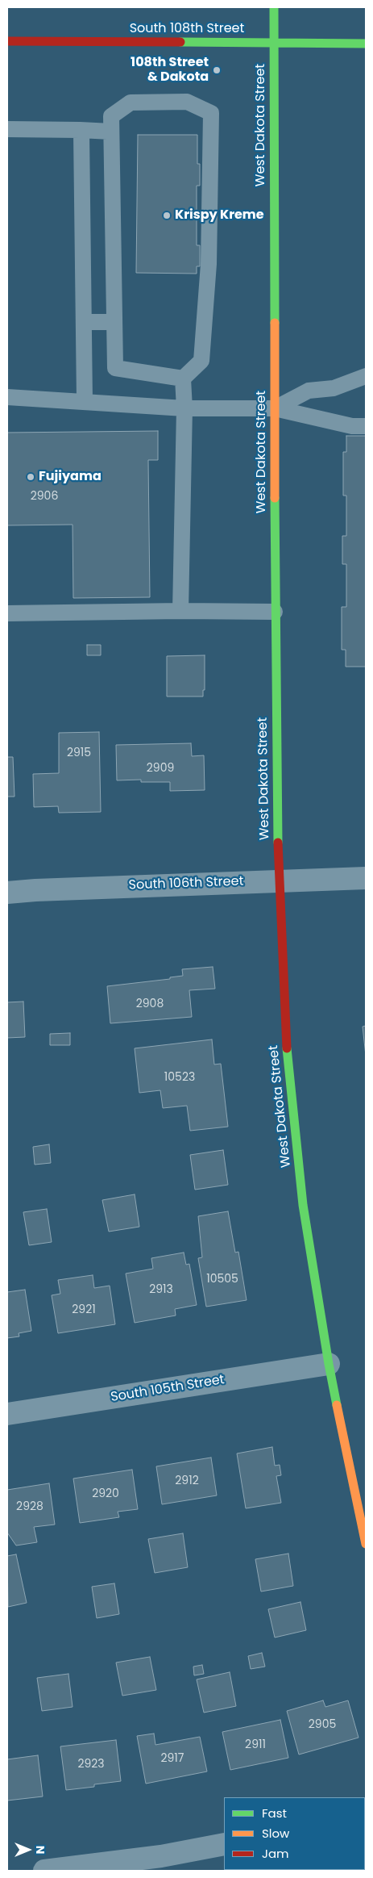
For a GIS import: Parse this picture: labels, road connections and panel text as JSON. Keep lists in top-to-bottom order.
{
  "streets": {
    "street": [
      "South 108th Street",
      "West Dakota Street",
      "South 106th Street",
      "South 105th Street"
    ]
  },
  "crossings": [
    ["South 108th Street", "West Dakota Street"],
    ["West Dakota Street", "South 106th Street"],
    ["West Dakota Street", "South 105th Street"]
  ],
  "places": ["108th Street & Dakota", "Krispy Kreme", "Fujiyama"],
  "house_numbers": [
    "2906",
    "2915",
    "2909",
    "2908",
    "10523",
    "10505",
    "2913",
    "2921",
    "2912",
    "2920",
    "2928",
    "2905",
    "2911",
    "2917",
    "2923"
  ],
  "legend": ["Fast", "Slow", "Jam"],
  "north": "right"
}
